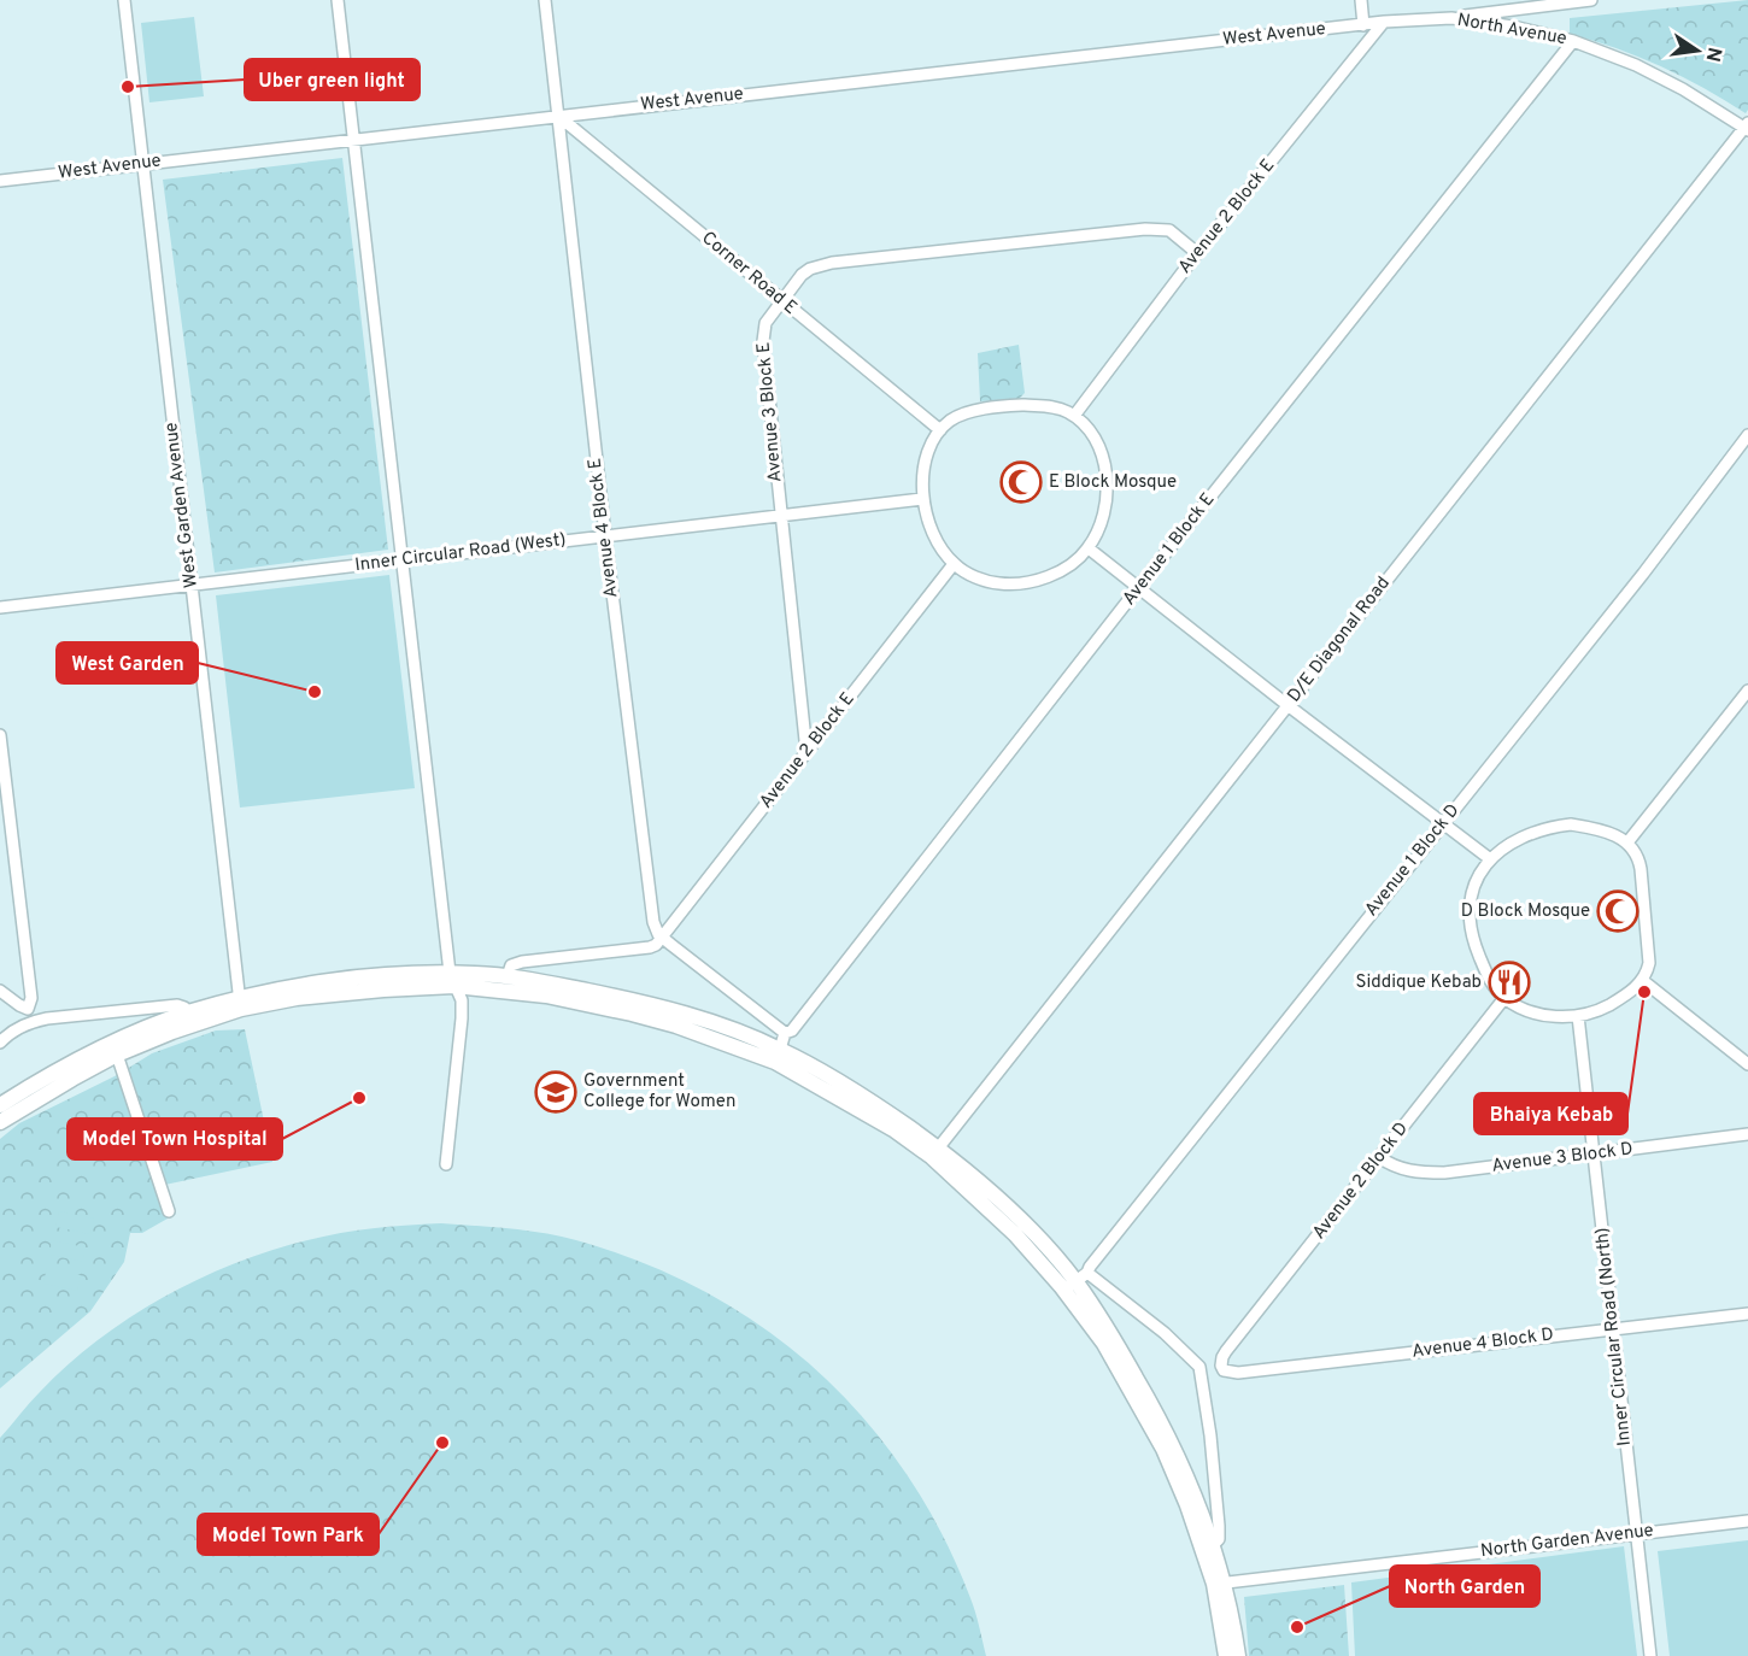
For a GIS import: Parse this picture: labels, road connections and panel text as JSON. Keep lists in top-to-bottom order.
{
  "streets": {
    "street": [
      "North Avenue",
      "West Avenue",
      "Avenue 2 Block E",
      "Corner Road E",
      "Avenue 3 Block E",
      "West Garden Avenue",
      "Avenue 4 Block E",
      "Avenue 1 Block E",
      "Inner Circular Road (West)",
      "D/E Diagonal Road",
      "Avenue 1 Block D",
      "Avenue 3 Block D",
      "Avenue 2 Block D",
      "Inner Circular Road (North)",
      "Avenue 4 Block D",
      "North Garden Avenue"
    ]
  },
  "crossings": [
    ["North Avenue", "West Avenue"],
    ["North Avenue", "Avenue 2 Block E"],
    ["North Avenue", "Avenue 1 Block E"],
    ["North Avenue", "D/E Diagonal Road"],
    ["West Avenue", "Avenue 2 Block E"],
    ["West Avenue", "Corner Road E"],
    ["West Avenue", "West Garden Avenue"],
    ["West Avenue", "Avenue 4 Block E"],
    ["Avenue 2 Block E", "Corner Road E"],
    ["Avenue 2 Block E", "Avenue 3 Block E"],
    ["Avenue 2 Block E", "Avenue 4 Block E"],
    ["Avenue 2 Block E", "Inner Circular Road (West)"],
    ["Corner Road E", "Avenue 3 Block E"],
    ["Corner Road E", "Avenue 4 Block E"],
    ["Corner Road E", "Inner Circular Road (West)"],
    ["Avenue 3 Block E", "Inner Circular Road (West)"],
    ["West Garden Avenue", "Inner Circular Road (West)"],
    ["Avenue 4 Block E", "Inner Circular Road (West)"],
    ["Avenue 3 Block D", "Avenue 2 Block D"],
    ["Avenue 3 Block D", "Inner Circular Road (North)"],
    ["Avenue 2 Block D", "Inner Circular Road (North)"],
    ["Avenue 2 Block D", "Avenue 4 Block D"],
    ["Inner Circular Road (North)", "Avenue 4 Block D"],
    ["Inner Circular Road (North)", "North Garden Avenue"]
  ],
  "places": {
    "other": [
      "Uber green light",
      "West Garden",
      "Bhaiya Kebab",
      "Model Town Hospital",
      "Model Town Park",
      "North Garden"
    ],
    "mosque": ["E Block Mosque", "D Block Mosque"],
    "restaurant": ["Siddique Kebab"],
    "school or university": ["Government College for Women"]
  },
  "north": "right"
}
